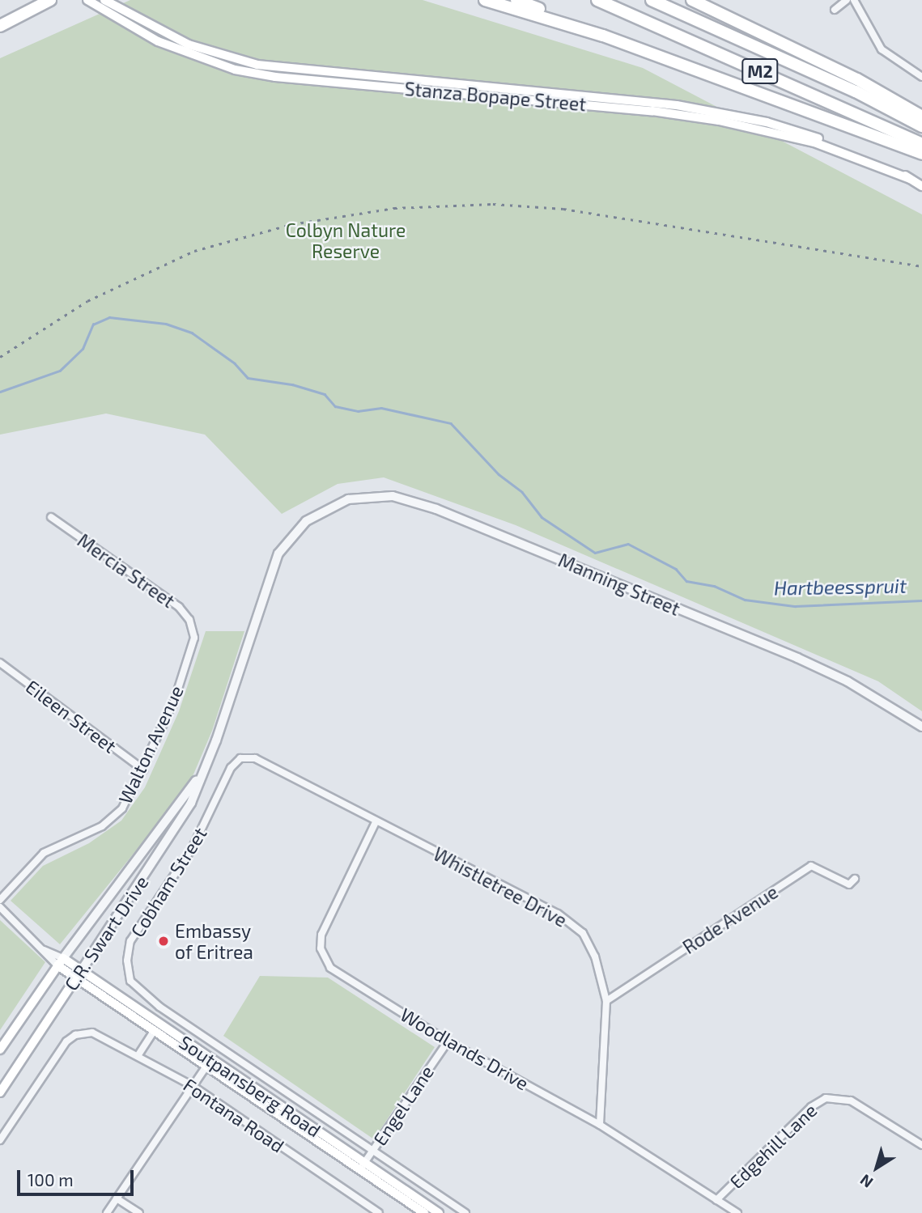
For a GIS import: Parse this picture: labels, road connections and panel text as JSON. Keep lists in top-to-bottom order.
{
  "streets": {
    "highway": ["M2"],
    "main road": ["Stanza Bopape Street", "C.R. Swart Drive", "Soutpansberg Road"],
    "street": [
      "Mercia Street",
      "Manning Street",
      "Eileen Street",
      "Walton Avenue",
      "Cobham Street",
      "Whistletree Drive",
      "Rode Avenue",
      "Woodlands Drive",
      "Engel Lane",
      "Fontana Road",
      "Edgehill Lane"
    ]
  },
  "crossings": [
    ["Mercia Street", "Walton Avenue"],
    ["Manning Street", "C.R. Swart Drive"],
    ["Eileen Street", "Walton Avenue"],
    ["Cobham Street", "Whistletree Drive"],
    ["Cobham Street", "Engel Lane"],
    ["Whistletree Drive", "Rode Avenue"],
    ["Whistletree Drive", "Woodlands Drive"],
    ["C.R. Swart Drive", "Soutpansberg Road"],
    ["Woodlands Drive", "Engel Lane"],
    ["Woodlands Drive", "Edgehill Lane"],
    ["Soutpansberg Road", "Engel Lane"]
  ],
  "water": ["Hartbeesspruit"],
  "parks": ["Colbyn Nature Reserve"],
  "places": ["Embassy of Eritrea"],
  "scale_bar": "100 m",
  "north": "bottom left"
}
